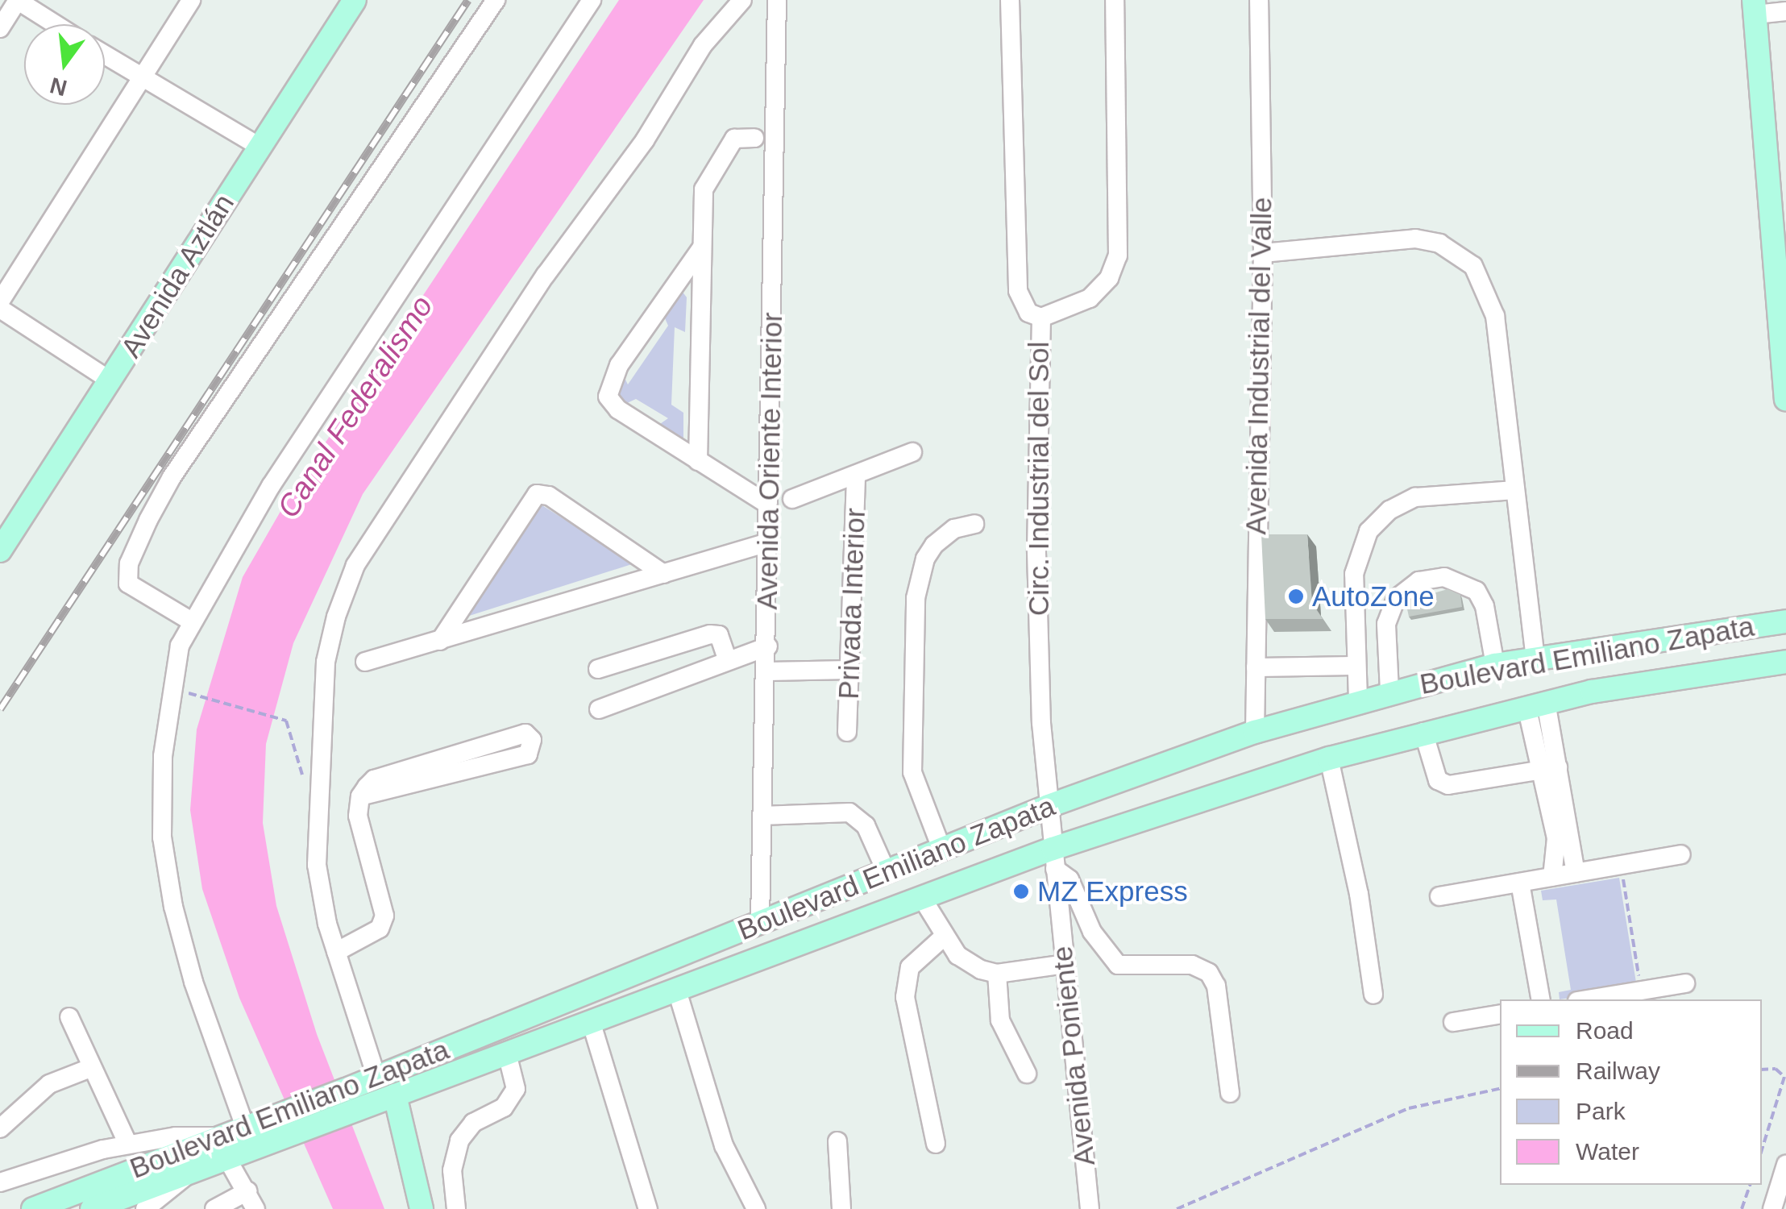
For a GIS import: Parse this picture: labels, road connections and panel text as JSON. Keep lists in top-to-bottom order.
{
  "streets": {
    "main road": ["Avenida Aztlán", "Boulevard Emiliano Zapata"],
    "street": [
      "Avenida Industrial del Valle",
      "Avenida Oriente Interior",
      "Circ. Industrial del Sol",
      "Privada Interior",
      "Avenida Poniente"
    ]
  },
  "crossings": [
    ["Avenida Industrial del Valle", "Boulevard Emiliano Zapata"],
    ["Avenida Oriente Interior", "Boulevard Emiliano Zapata"],
    ["Circ. Industrial del Sol", "Boulevard Emiliano Zapata"],
    ["Circ. Industrial del Sol", "Avenida Poniente"],
    ["Boulevard Emiliano Zapata", "Avenida Poniente"]
  ],
  "water": ["Canal Federalismo"],
  "places": ["AutoZone", "MZ Express"],
  "legend": [
    "Road",
    "Railway",
    "Park",
    "Water"
  ],
  "north": "bottom"
}
